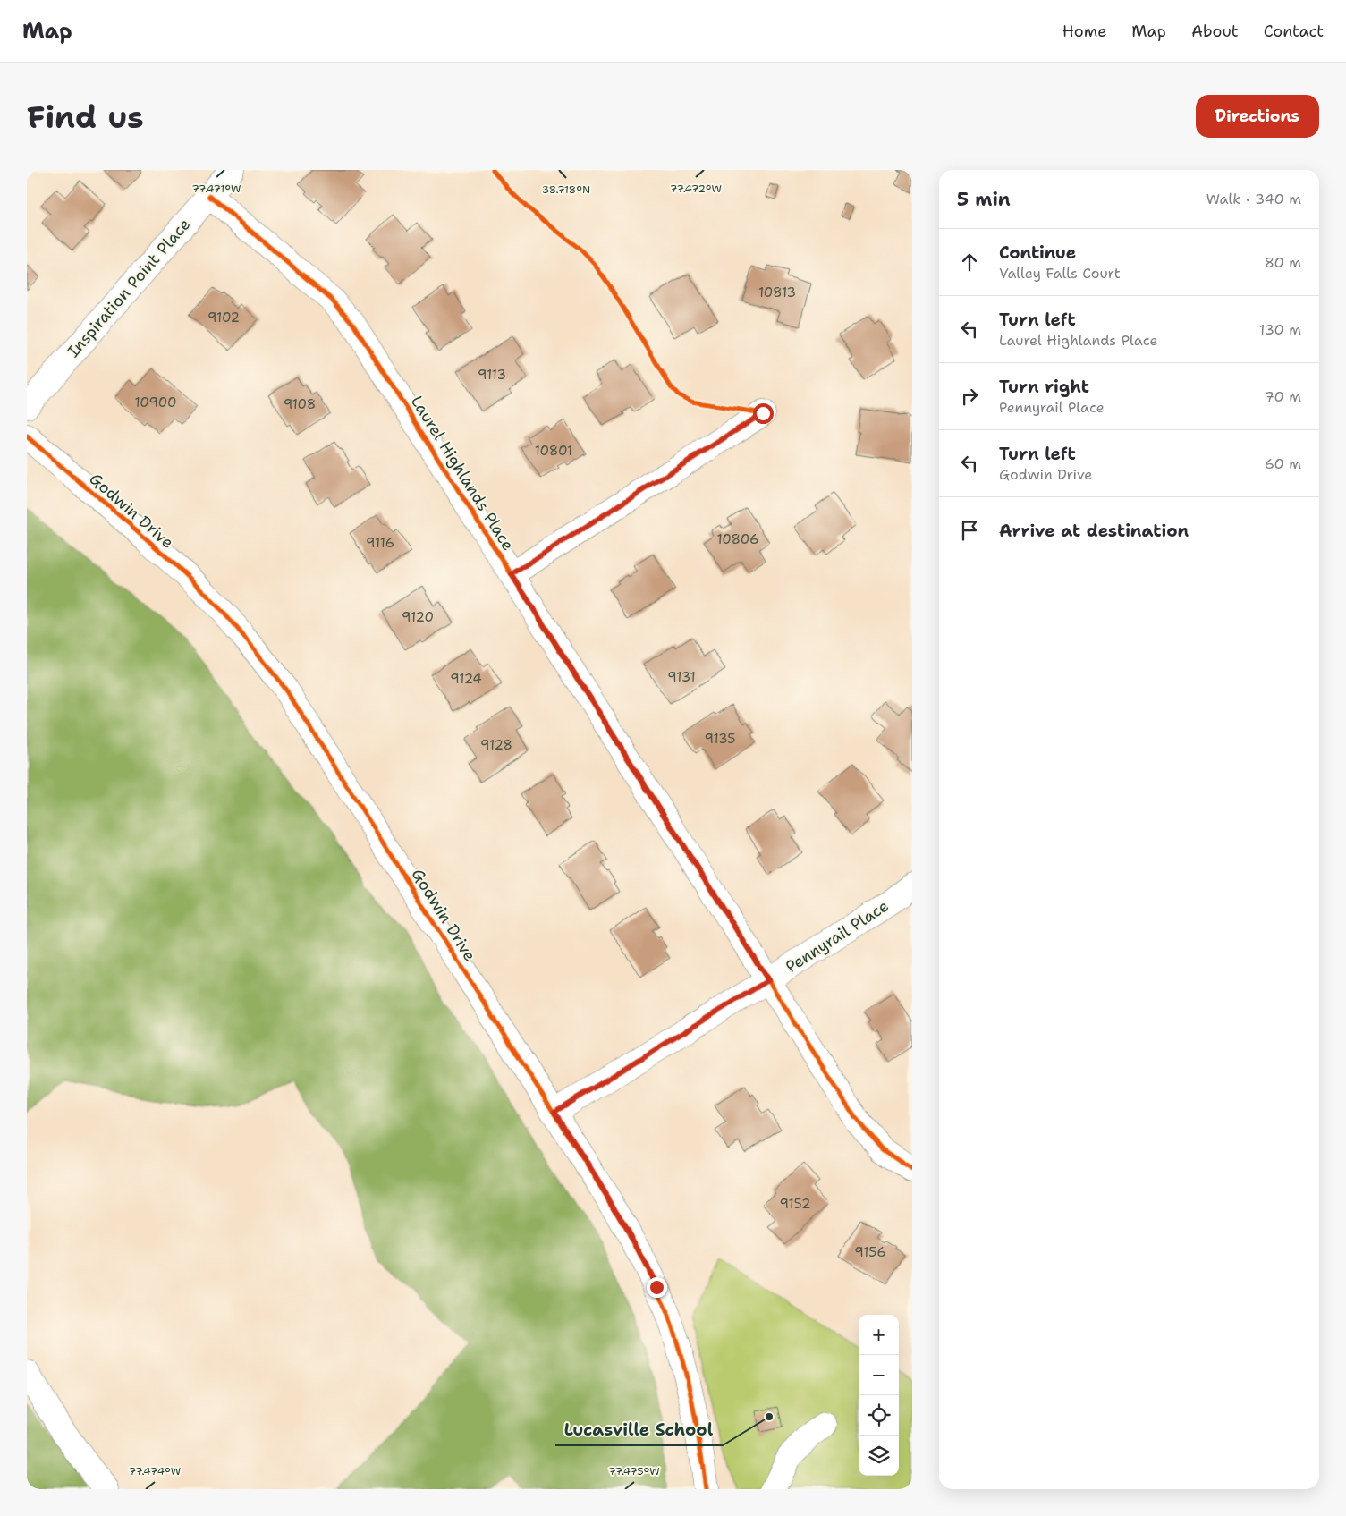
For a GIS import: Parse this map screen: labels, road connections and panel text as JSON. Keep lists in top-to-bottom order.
{
  "streets": {
    "street": [
      "Inspiration Point Place",
      "Laurel Highlands Place",
      "Godwin Drive",
      "Pennyrail Place"
    ]
  },
  "crossings": [
    ["Inspiration Point Place", "Laurel Highlands Place"],
    ["Laurel Highlands Place", "Pennyrail Place"],
    ["Godwin Drive", "Pennyrail Place"]
  ],
  "places": ["Lucasville School"],
  "house_numbers": [
    "10813",
    "9102",
    "9113",
    "10900",
    "9108",
    "10801",
    "10806",
    "9116",
    "9120",
    "9131",
    "9124",
    "9135",
    "9128",
    "9152",
    "9156"
  ],
  "page": {
    "header": "Map",
    "nav": [
      "Home",
      "Map",
      "About",
      "Contact"
    ],
    "buttons": "Directions",
    "title": "Find us",
    "heading": ["5 min", "Walk · 340 m"],
    "list": [
      ["Continue", "Valley Falls Court", "80 m"],
      ["Turn left", "Laurel Highlands Place", "130 m"],
      ["Turn right", "Pennyrail Place", "70 m"],
      ["Turn left", "Godwin Drive", "60 m"],
      "Arrive at destination"
    ],
    "map_buttons": ["+", "−"]
  },
  "coordinates": [
    "77.471°W",
    "77.472°W",
    "38.718°N",
    "77.474°W",
    "77.475°W"
  ]
}
